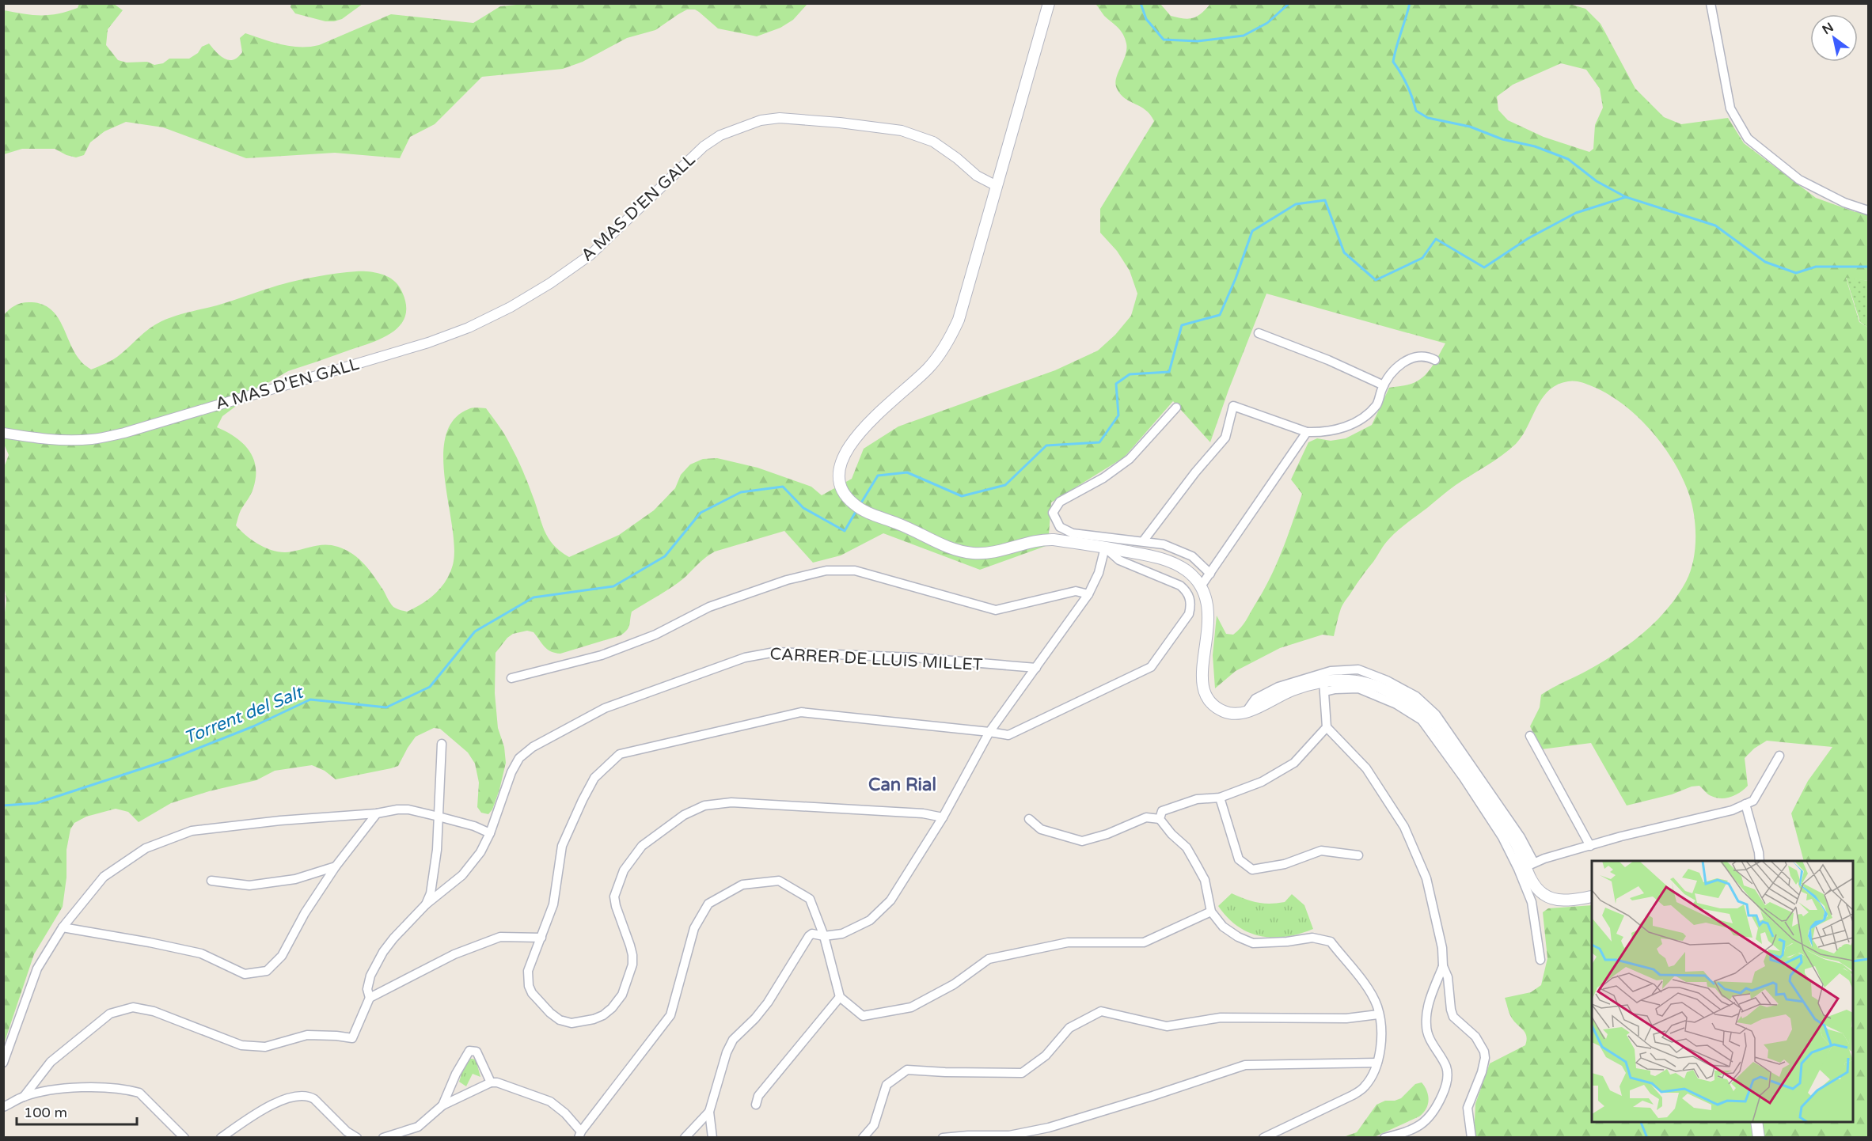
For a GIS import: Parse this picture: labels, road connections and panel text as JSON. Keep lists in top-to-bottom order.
{
  "streets": {
    "street": ["A MAS D'EN GALL", "CARRER DE LLUIS MILLET"]
  },
  "districts": ["Can Rial"],
  "water": ["Torrent del Salt"],
  "scale_bar": "100 m",
  "north": "top left"
}
